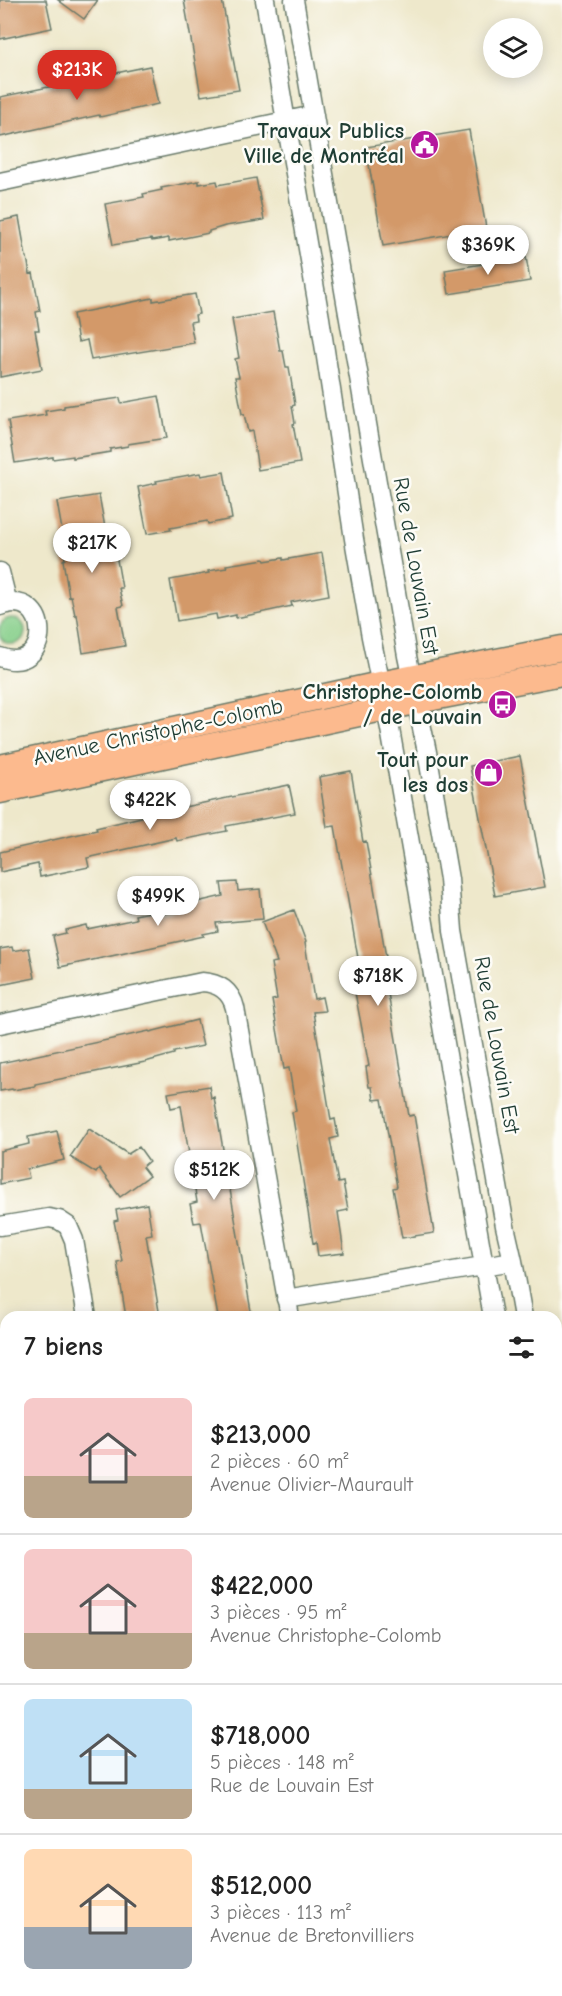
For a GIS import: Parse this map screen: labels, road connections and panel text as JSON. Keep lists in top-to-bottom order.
{
  "streets": {
    "main road": ["Avenue Christophe-Colomb"],
    "street": ["Rue de Louvain Est"]
  },
  "crossings": [
    ["Rue de Louvain Est", "Avenue Christophe-Colomb"]
  ],
  "places": {
    "public building": ["Travaux Publics Ville de Montréal"],
    "bus stop": ["Christophe-Colomb / de Louvain"],
    "shop": ["Tout pour les dos"]
  },
  "page": {
    "price": [
      "$213K",
      "$369K",
      "$217K",
      "$422K",
      "$499K",
      "$718K",
      "$512K"
    ],
    "heading": "7 biens",
    "list": [
      {
        "name": "$213,000",
        "note": "2 pièces · 60 m² · Avenue Olivier-Maurault"
      },
      {
        "name": "$422,000",
        "note": "3 pièces · 95 m² · Avenue Christophe-Colomb"
      },
      {
        "name": "$718,000",
        "note": "5 pièces · 148 m² · Rue de Louvain Est"
      },
      {
        "name": "$512,000",
        "note": "3 pièces · 113 m² · Avenue de Bretonvilliers"
      }
    ]
  }
}
